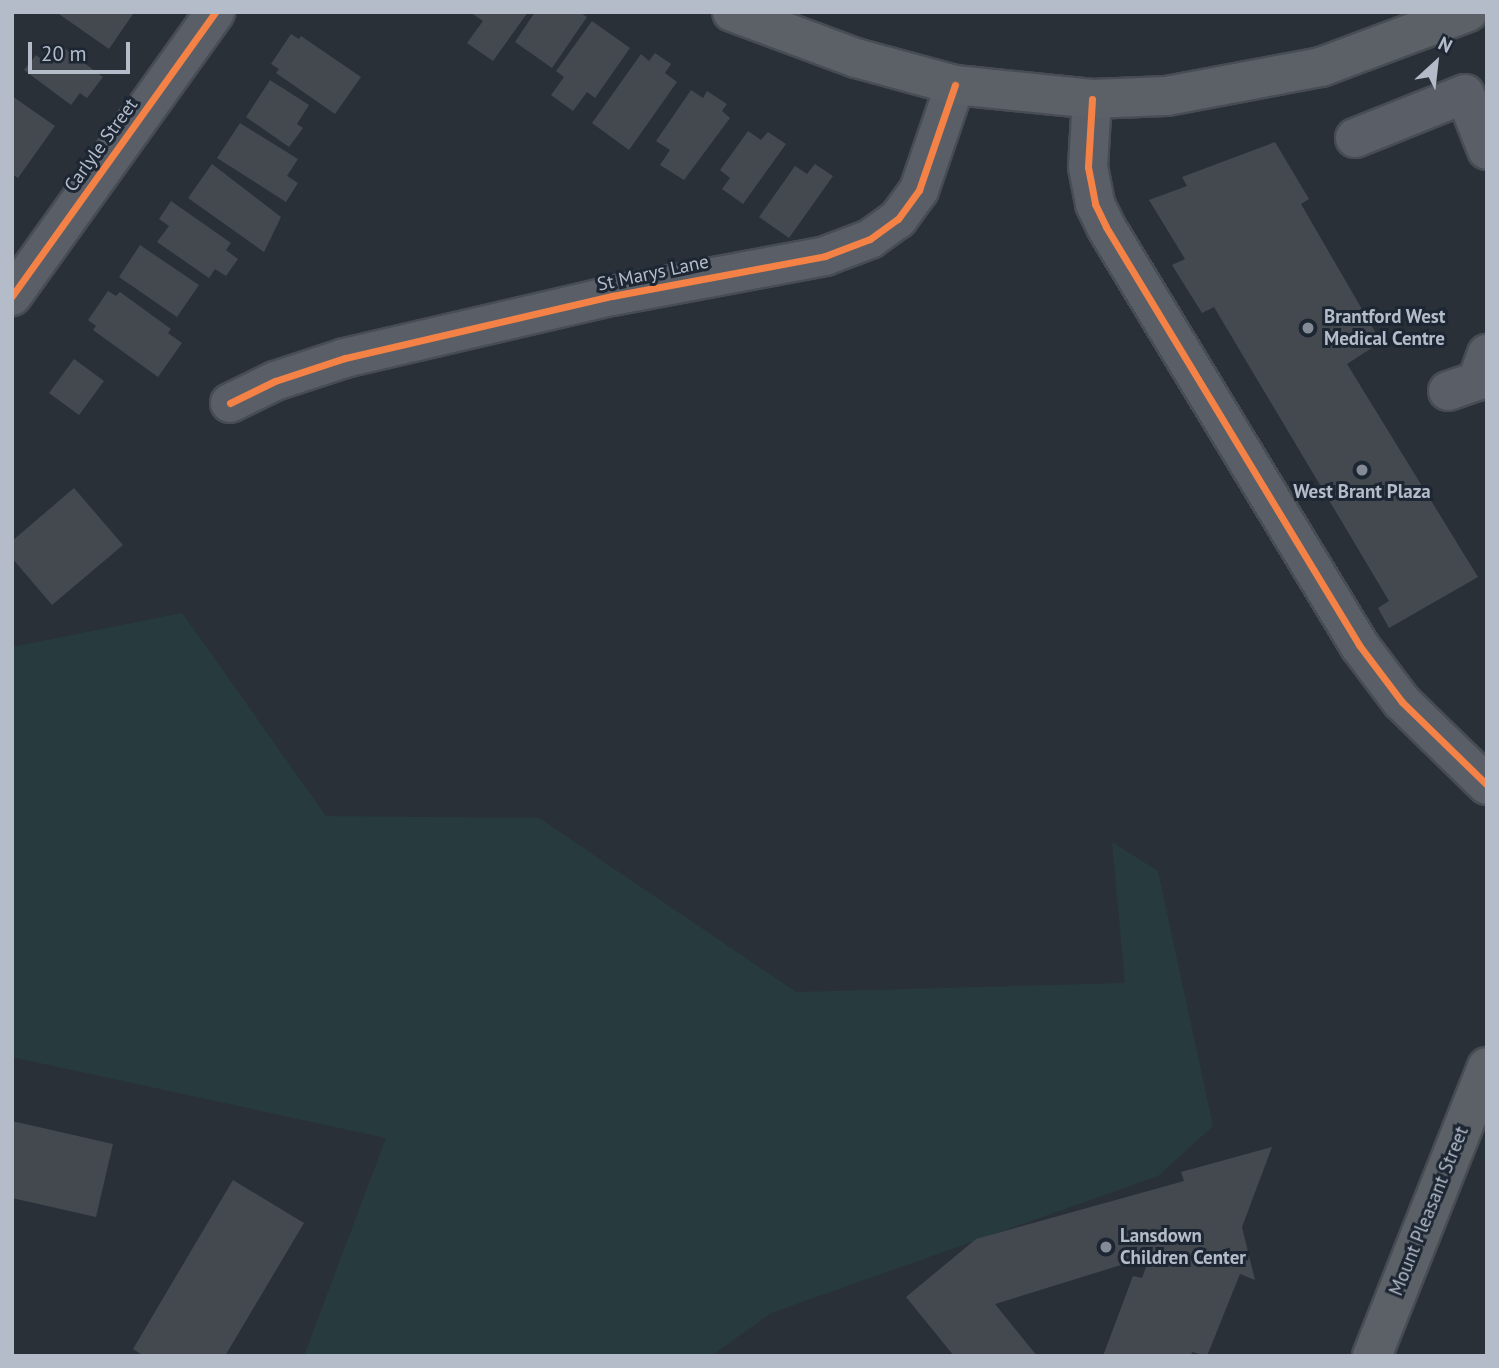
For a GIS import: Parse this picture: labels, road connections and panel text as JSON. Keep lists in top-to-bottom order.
{
  "streets": {
    "main road": ["Mount Pleasant Street"],
    "street": ["Carlyle Street", "St Marys Lane"]
  },
  "places": ["Brantford West Medical Centre", "West Brant Plaza", "Lansdown Children Center"],
  "scale_bar": "20 m",
  "north": "top right"
}
